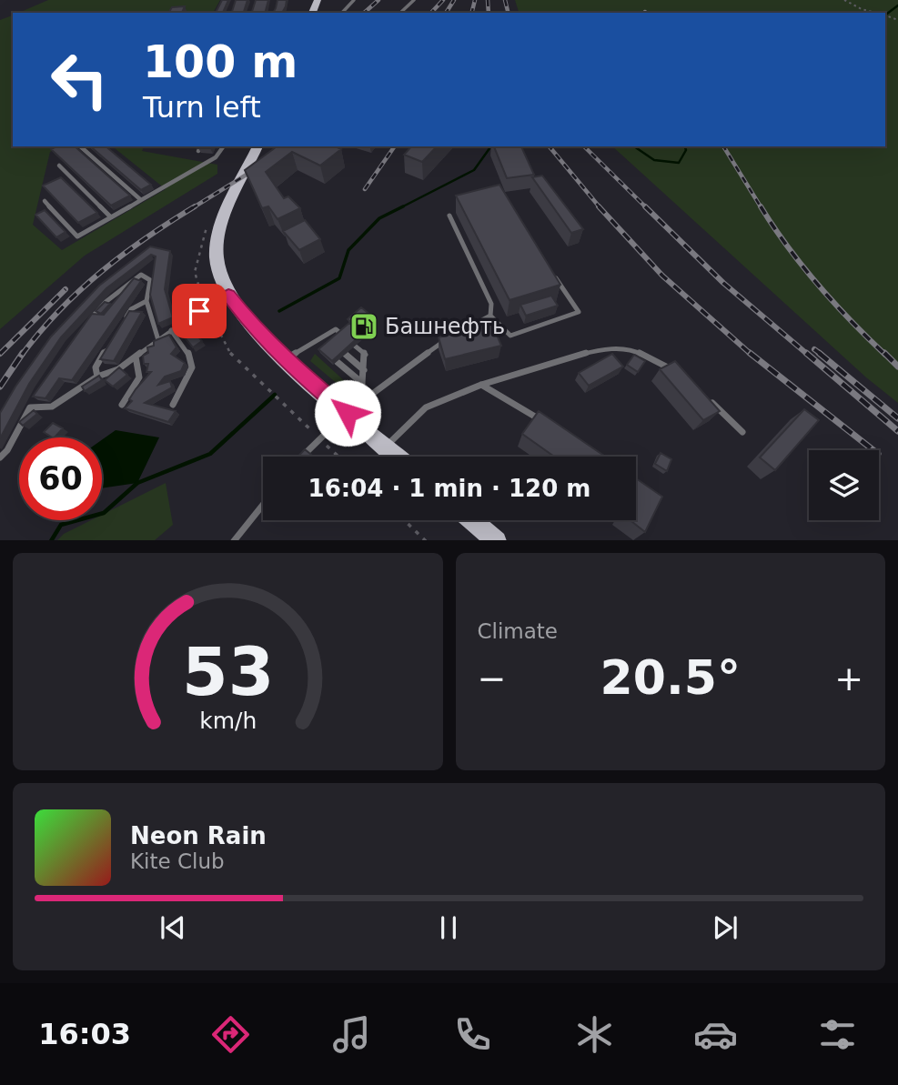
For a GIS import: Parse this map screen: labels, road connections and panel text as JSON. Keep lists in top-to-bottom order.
{
  "places": {
    "fuel station": ["Башнефть"]
  },
  "page": {
    "turn": ["100 m", "Turn left"],
    "limit": "60",
    "trip": "16:04 · 1 min · 120 m",
    "tile": "Climate",
    "heat": ["−", "20.5°", "+"],
    "song": ["Neon Rain", "Kite Club"],
    "tabs": "16:03",
    "gauge": ["53", "km/h"]
  }
}
